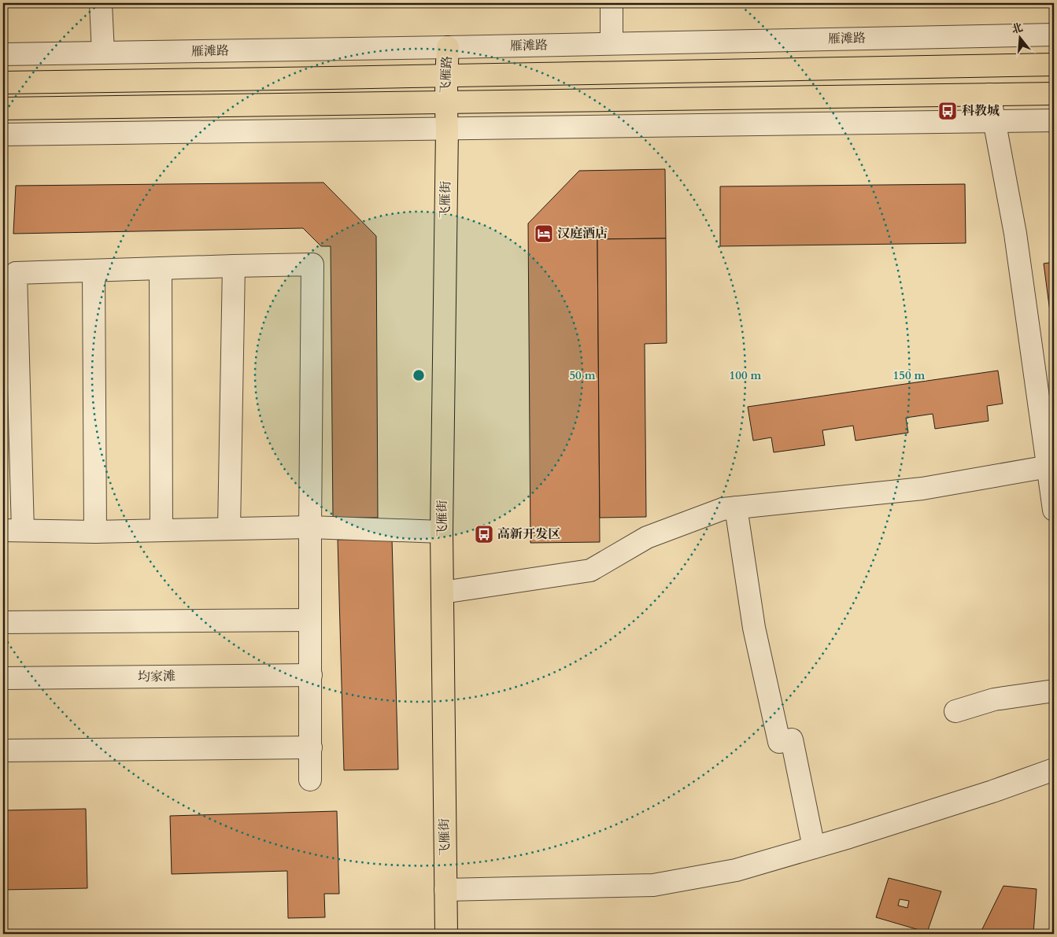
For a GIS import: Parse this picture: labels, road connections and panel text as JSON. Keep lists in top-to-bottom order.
{
  "streets": {
    "main road": ["飞雁路", "飞雁街"],
    "street": ["雁滩路", "均家滩"]
  },
  "crossings": [
    ["雁滩路", "飞雁路"],
    ["飞雁路", "飞雁街"]
  ],
  "places": {
    "bus stop": ["科教城", "高新开发区"],
    "hotel": ["汉庭酒店"]
  },
  "north": "top",
  "rings": ["50 m", "100 m", "150 m"]
}
